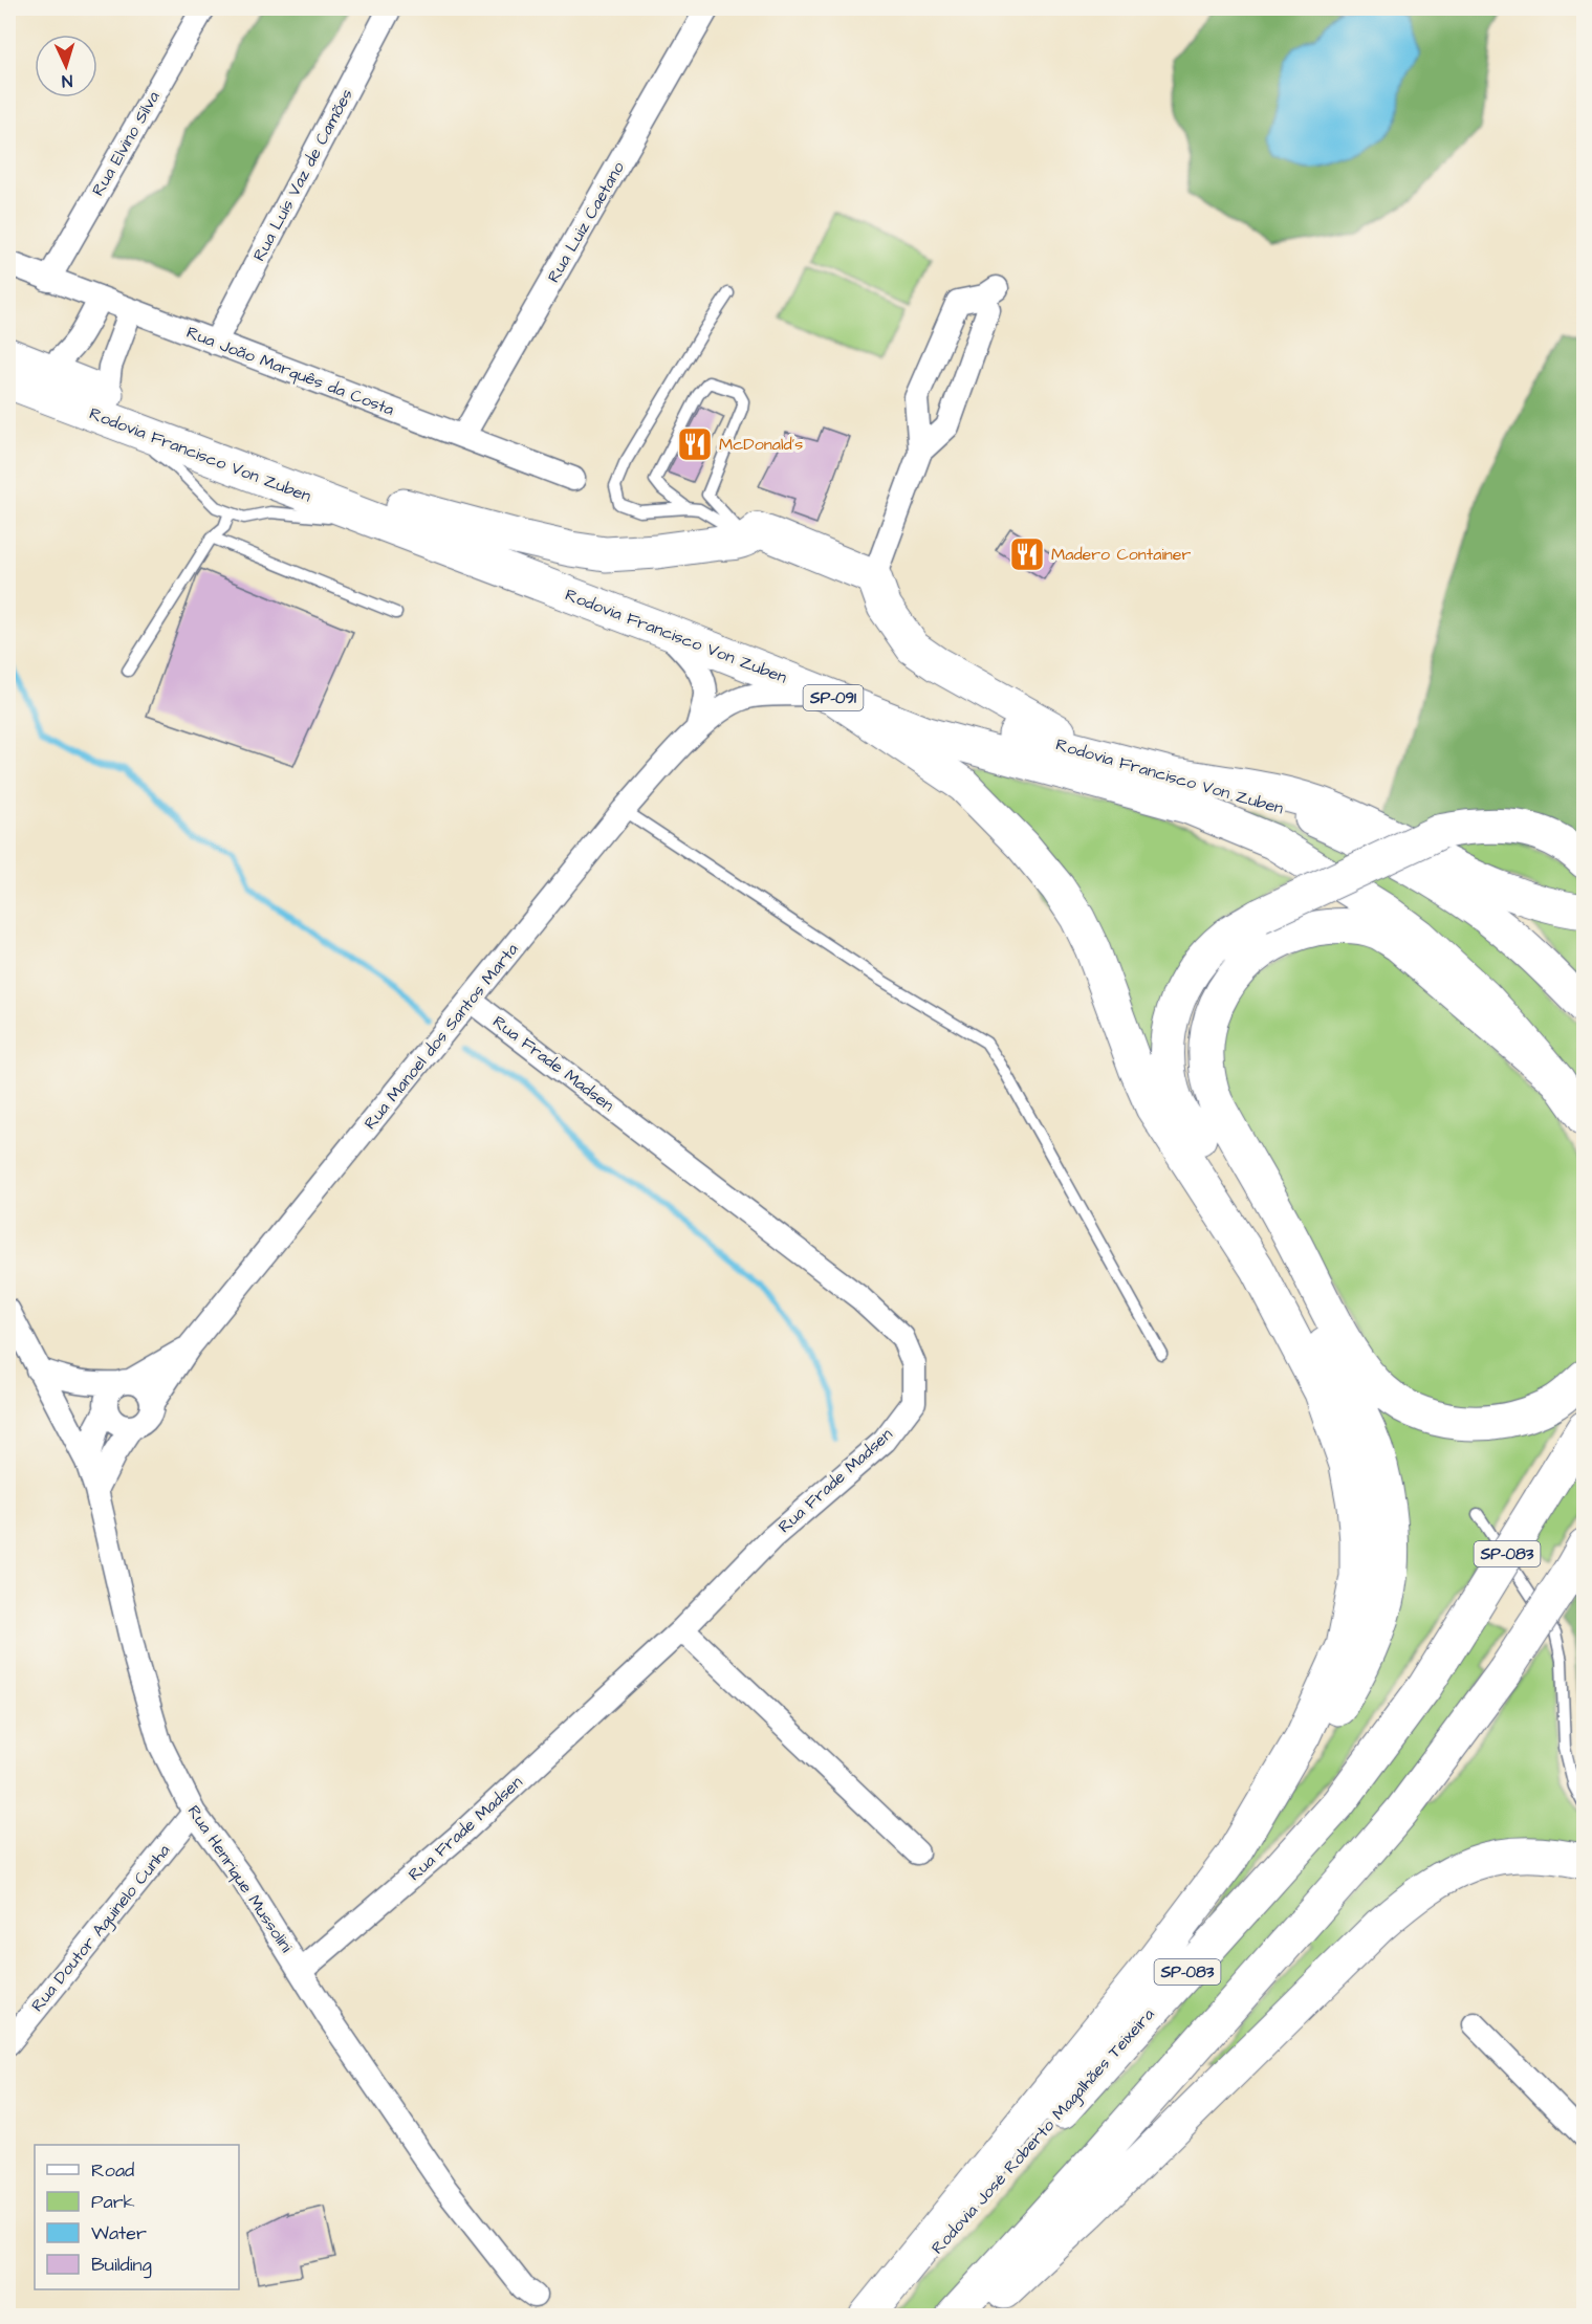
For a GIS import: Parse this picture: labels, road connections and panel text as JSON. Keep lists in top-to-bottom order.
{
  "streets": {
    "main road": [
      "Rodovia Francisco Von Zuben",
      "SP-091",
      "SP-083",
      "Rodovia José Roberto Magalhães Teixeira"
    ],
    "street": [
      "Rua Elvino Silva",
      "Rua Luís Vaz de Camões",
      "Rua Luiz Caetano",
      "Rua João Marquês da Costa",
      "Rua Manoel dos Santos Marta",
      "Rua Frade Madsen",
      "Rua Henrique Mussolini",
      "Rua Doutor Aguinelo Cunha"
    ]
  },
  "crossings": [
    ["Rua Elvino Silva", "Rua João Marquês da Costa"],
    ["Rua Luís Vaz de Camões", "Rua João Marquês da Costa"],
    ["Rua Luiz Caetano", "Rua João Marquês da Costa"],
    ["Rodovia Francisco Von Zuben", "Rua Manoel dos Santos Marta"],
    ["Rua Manoel dos Santos Marta", "Rua Frade Madsen"],
    ["Rua Manoel dos Santos Marta", "Rua Henrique Mussolini"],
    ["Rua Frade Madsen", "Rua Henrique Mussolini"],
    ["Rua Henrique Mussolini", "Rua Doutor Aguinelo Cunha"]
  ],
  "places": {
    "restaurant": ["McDonald's", "Madero Container"]
  },
  "legend": [
    "Road",
    "Park",
    "Water",
    "Building"
  ],
  "north": "bottom"
}
